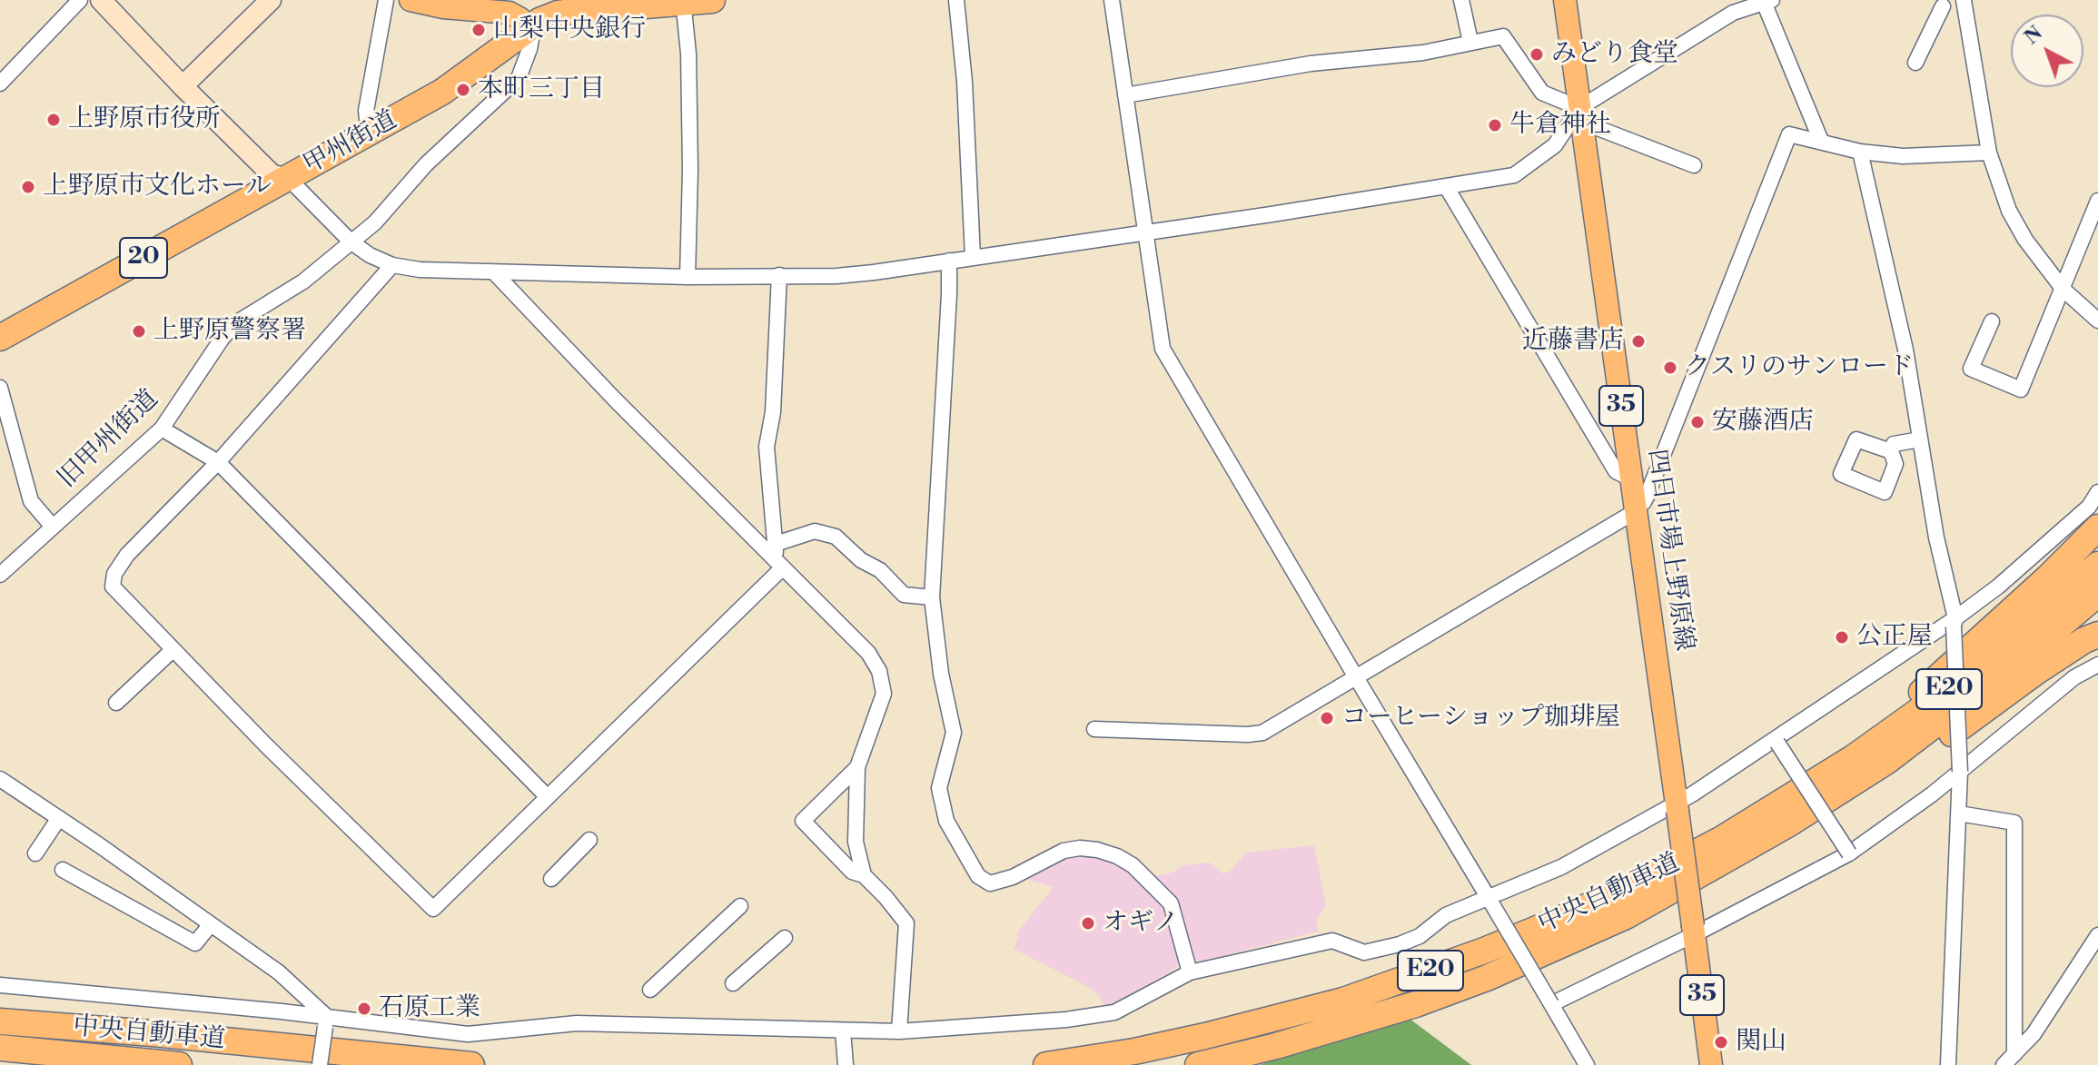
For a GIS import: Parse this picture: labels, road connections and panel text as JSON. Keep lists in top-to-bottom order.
{
  "streets": {
    "highway": [
      "甲州街道",
      "20",
      "E20",
      "中央自動車道"
    ],
    "main road": ["35", "四日市場上野原線"],
    "street": ["旧甲州街道"]
  },
  "crossings": [
    ["甲州街道", "旧甲州街道"]
  ],
  "places": [
    "山梨中央銀行",
    "みどり食堂",
    "本町三丁目",
    "上野原市役所",
    "牛倉神社",
    "上野原市文化ホール",
    "上野原警察署",
    "近藤書店",
    "クスリのサンロード",
    "安藤酒店",
    "公正屋",
    "コーヒーショップ珈琲屋",
    "オギノ",
    "石原工業",
    "関山"
  ],
  "north": "top left"
}
